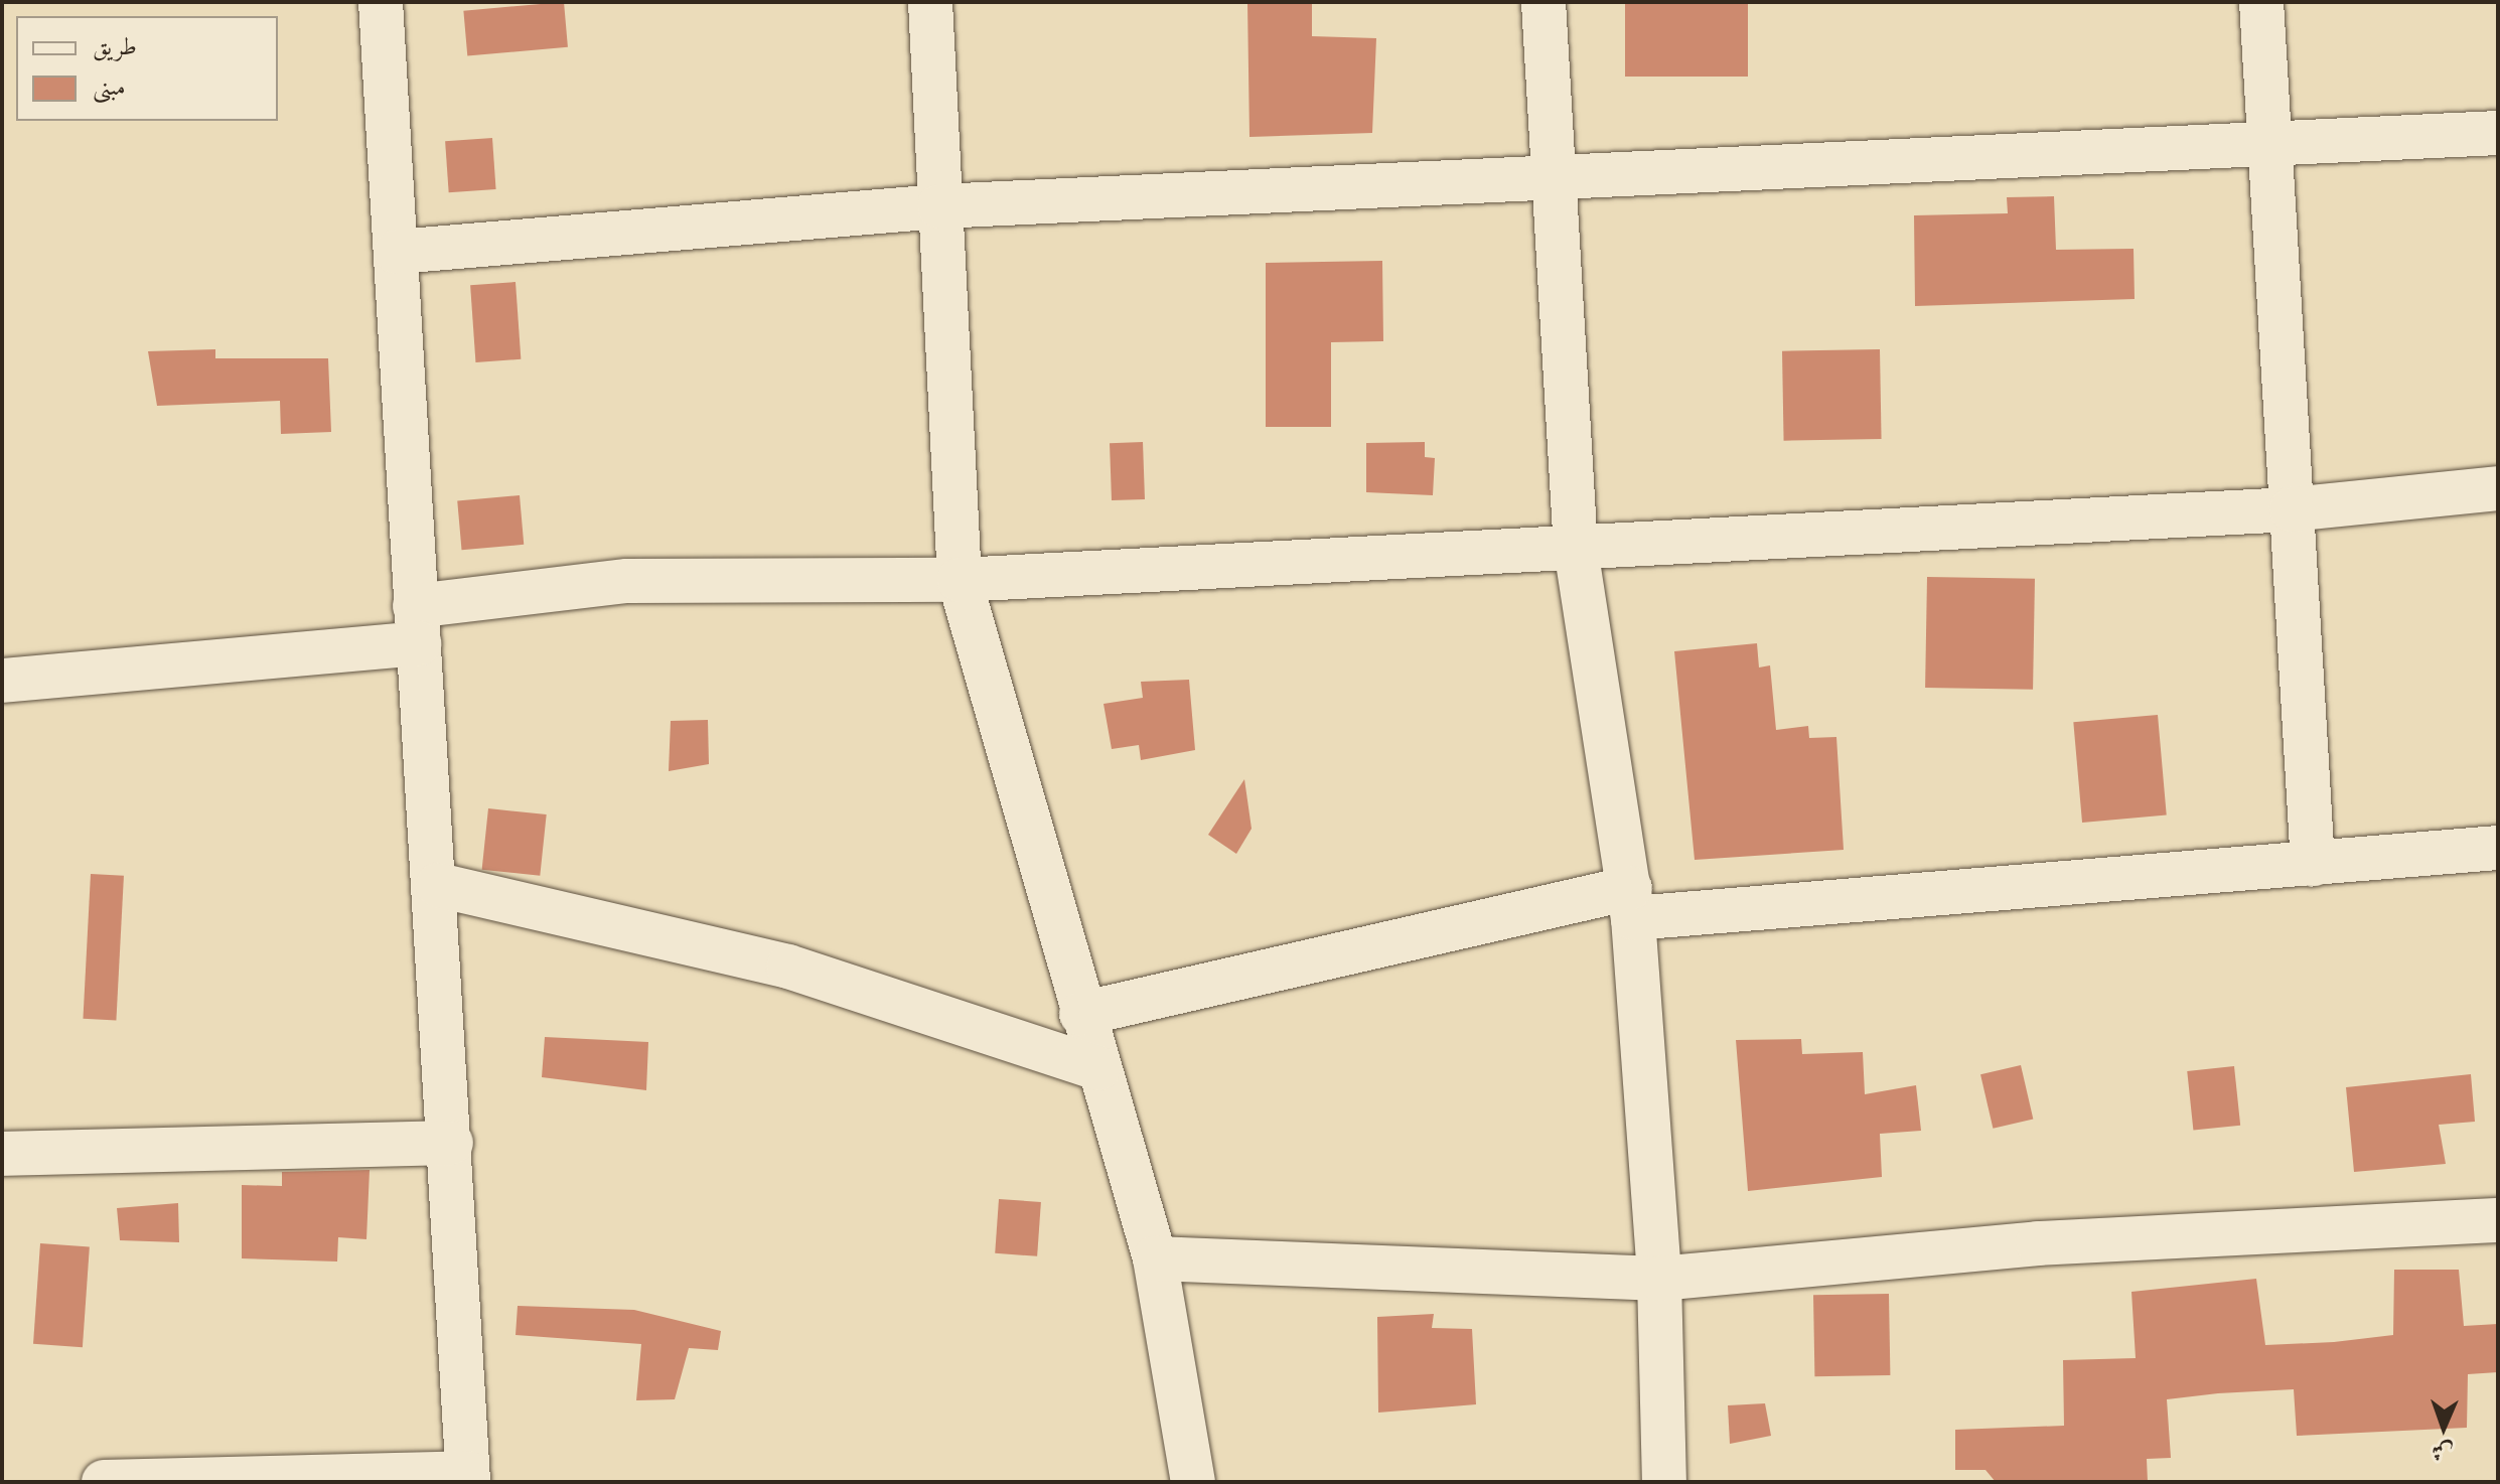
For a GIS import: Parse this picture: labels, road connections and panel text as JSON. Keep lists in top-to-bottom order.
{
  "legend": ["طريق", "مبنى"],
  "north": "bottom"
}
